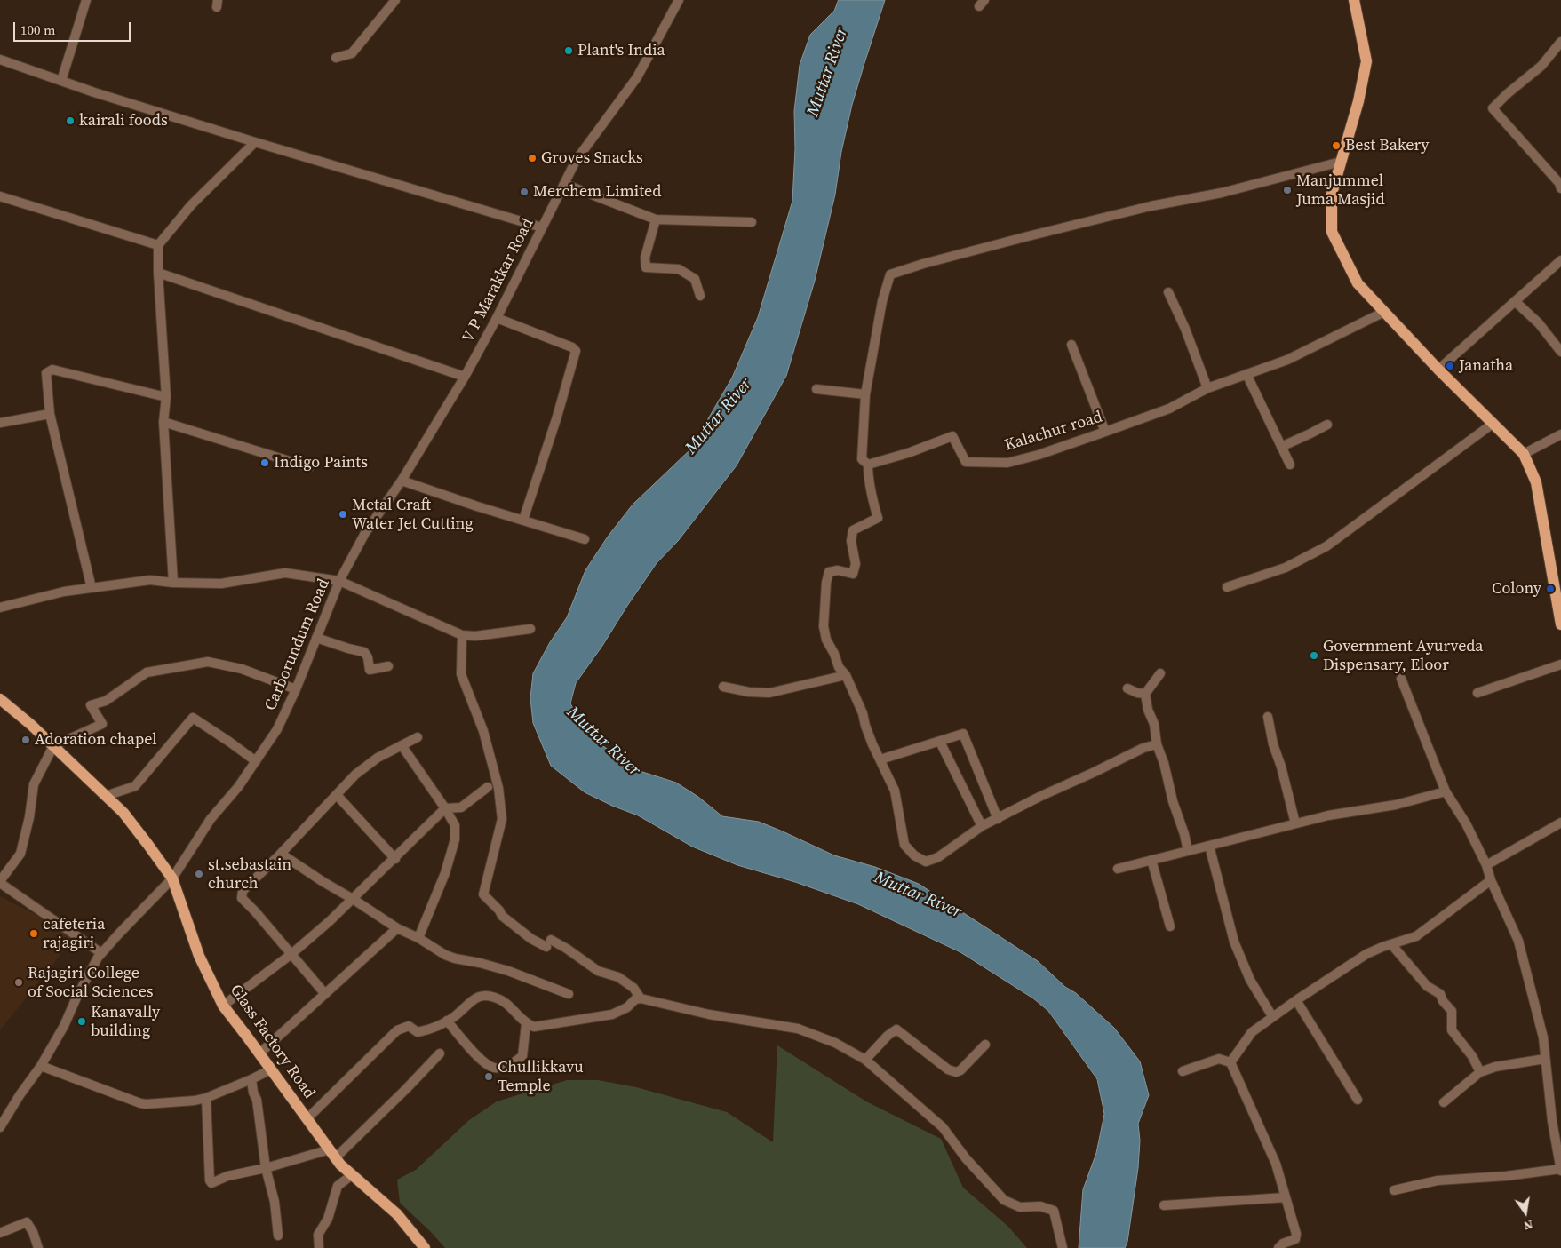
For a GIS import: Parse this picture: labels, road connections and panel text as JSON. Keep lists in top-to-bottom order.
{
  "streets": {
    "main road": ["Glass Factory Road"],
    "street": ["V P Marakkar Road", "Kalachur road", "Carborundum Road"]
  },
  "crossings": [
    ["V P Marakkar Road", "Carborundum Road"],
    ["Carborundum Road", "Glass Factory Road"]
  ],
  "water": ["Muttar River"],
  "places": [
    "Plant's India",
    "kairali foods",
    "Best Bakery",
    "Groves Snacks",
    "Manjummel Juma Masjid",
    "Merchem Limited",
    "Janatha",
    "Indigo Paints",
    "Metal Craft Water Jet Cutting",
    "Colony",
    "Government Ayurveda Dispensary, Eloor",
    "Adoration chapel",
    "st.sebastain church",
    "cafeteria rajagiri",
    "Rajagiri College of Social Sciences",
    "Kanavally building",
    "Chullikkavu Temple"
  ],
  "scale_bar": "100 m",
  "north": "bottom"
}
